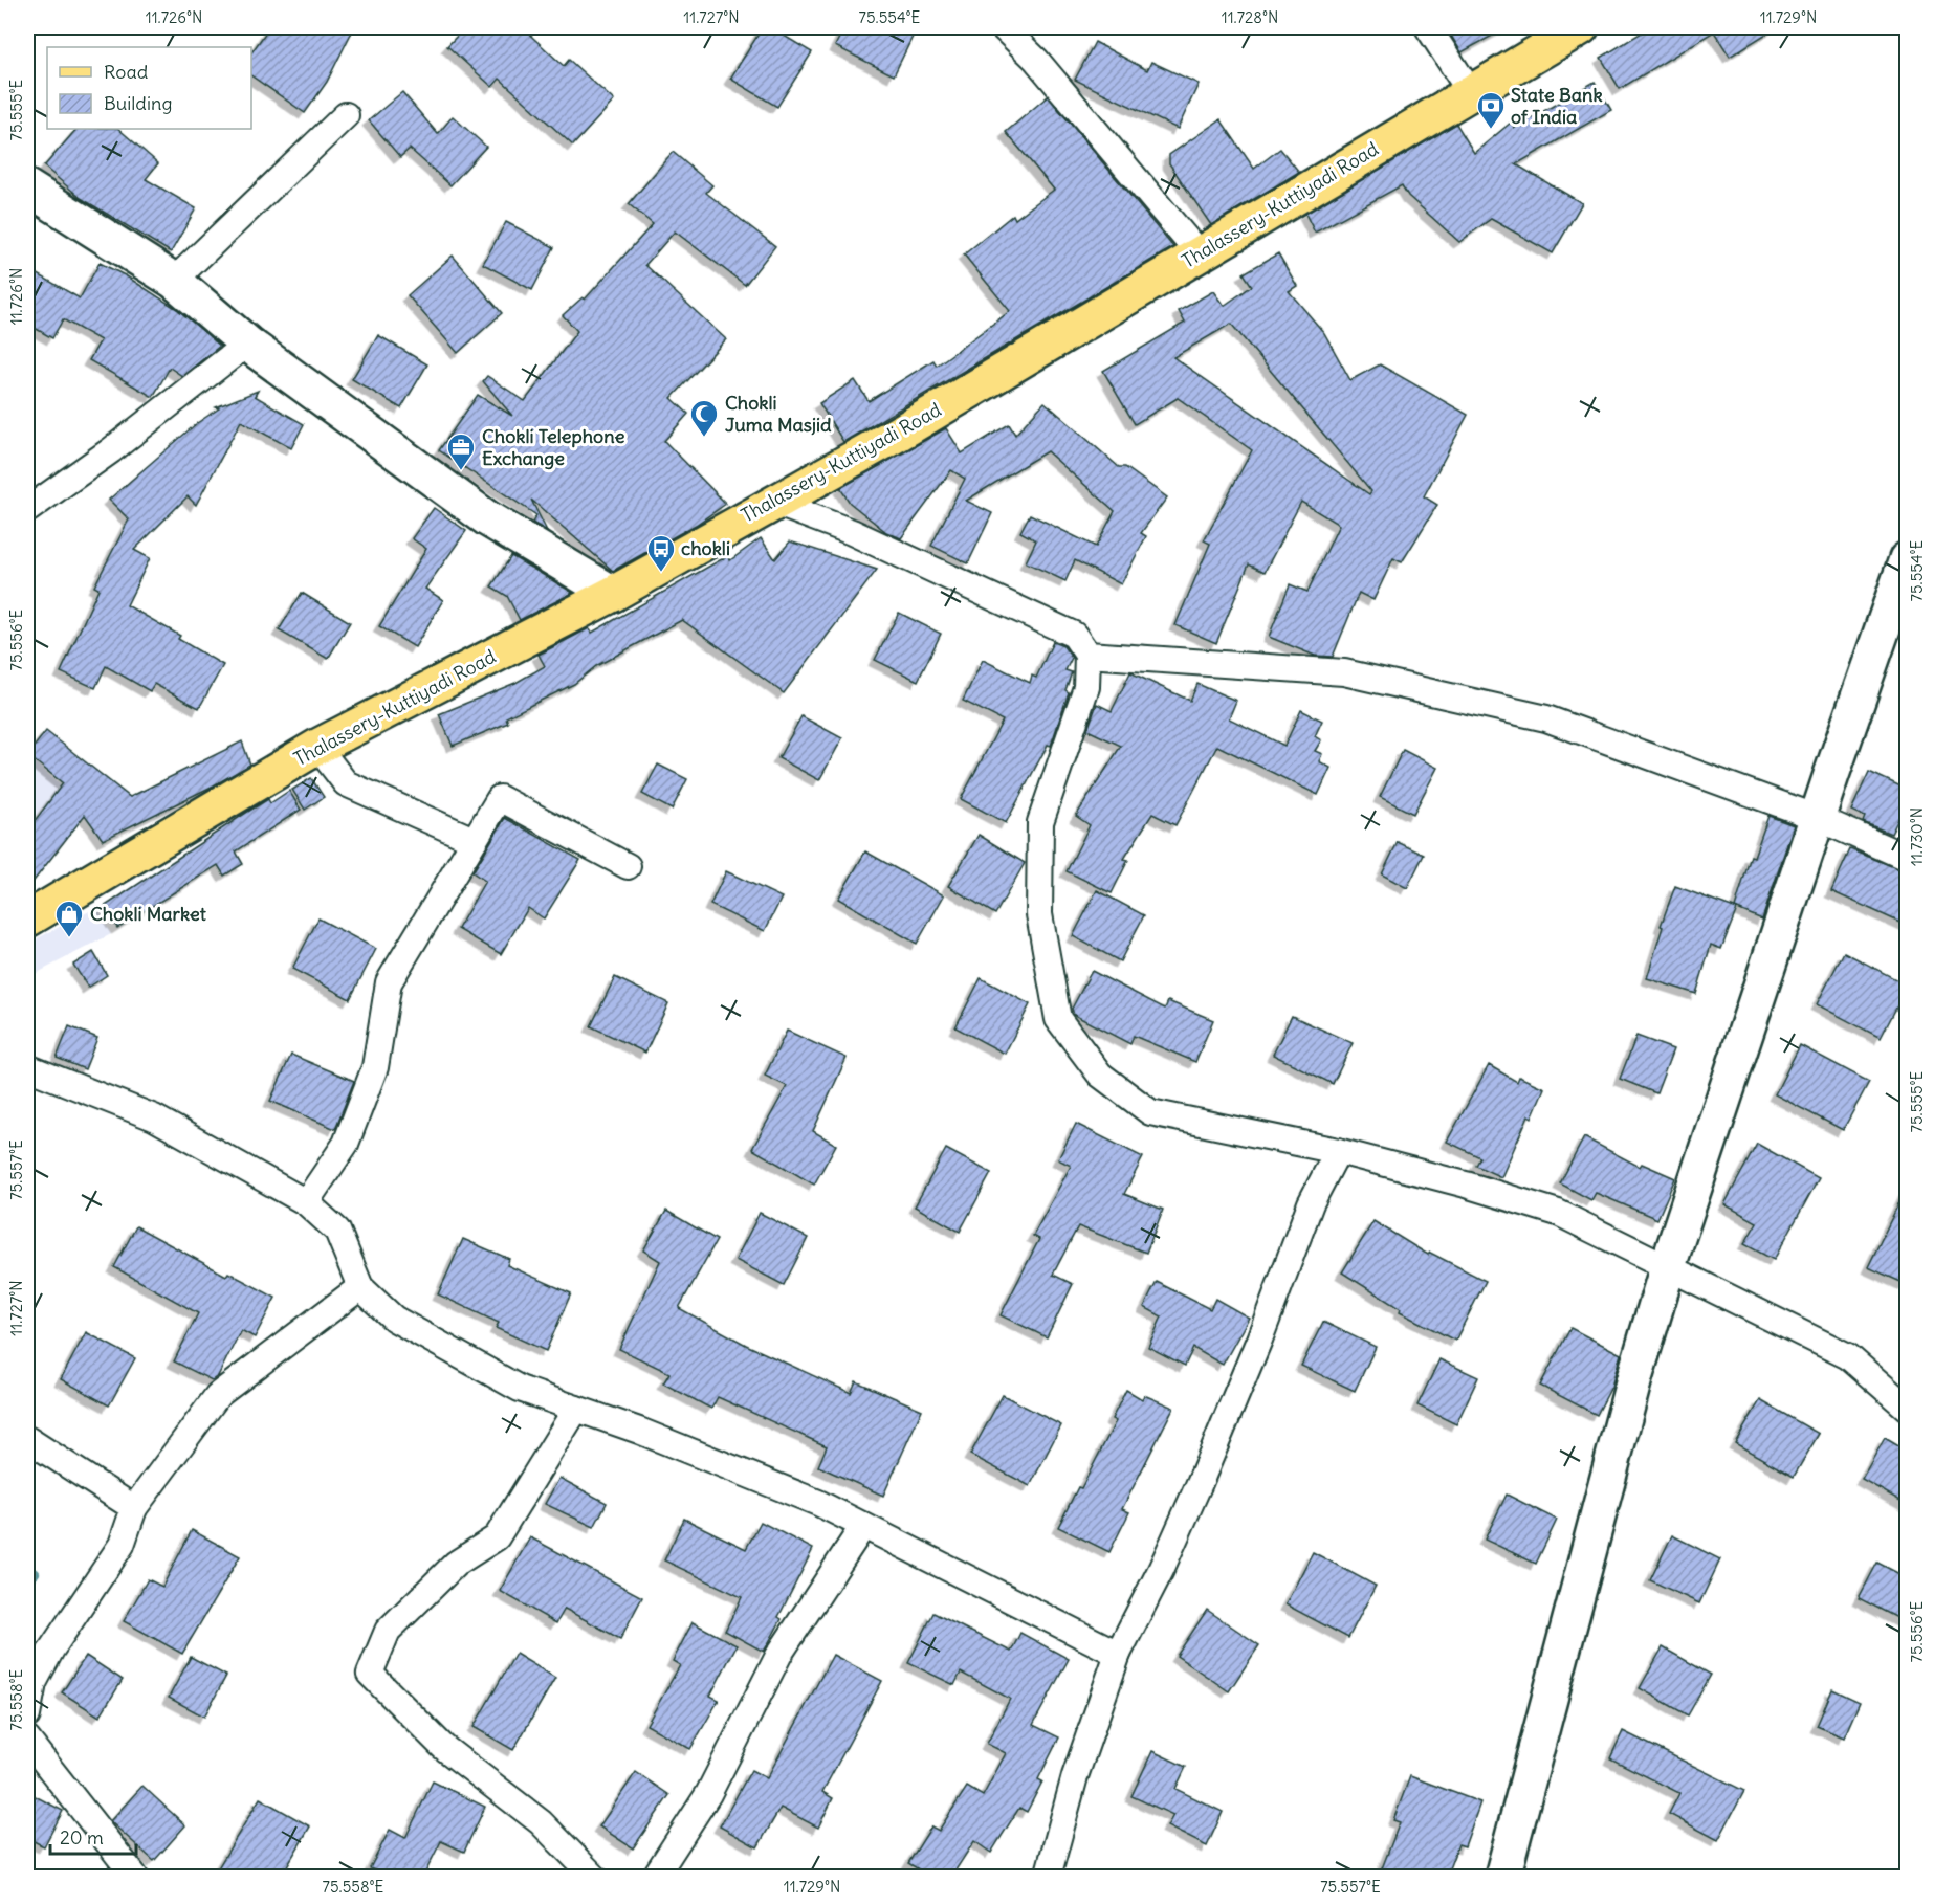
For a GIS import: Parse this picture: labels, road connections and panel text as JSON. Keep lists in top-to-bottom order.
{
  "streets": {
    "main road": ["Thalassery-Kuttiyadi Road"]
  },
  "places": {
    "bank": ["State Bank of India"],
    "mosque": ["Chokli Juma Masjid"],
    "office": ["Chokli Telephone Exchange"],
    "bus stop": ["chokli"],
    "shop": ["Chokli Market"]
  },
  "legend": ["Road", "Building"],
  "scale_bar": "20 m",
  "coordinates": [
    "11.726°N",
    "11.727°N",
    "75.554°E",
    "11.728°N",
    "11.729°N",
    "75.555°E",
    "75.556°E",
    "11.730°N",
    "75.557°E",
    "75.558°E"
  ]
}
